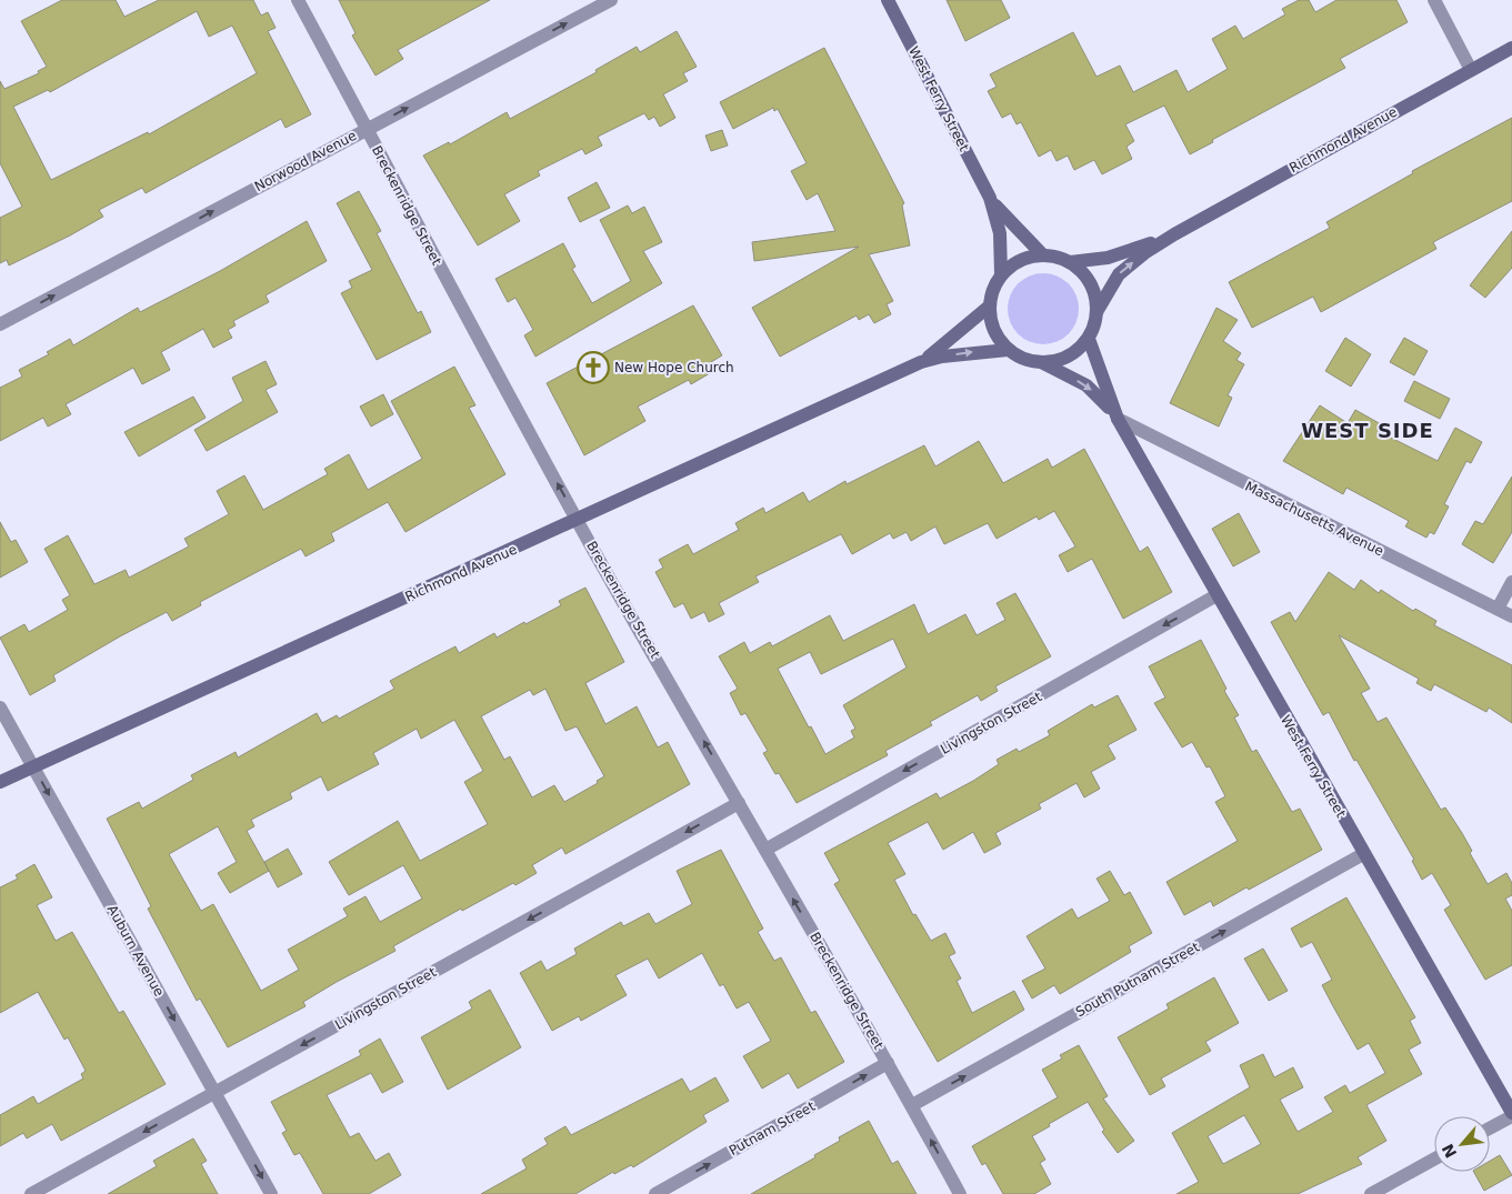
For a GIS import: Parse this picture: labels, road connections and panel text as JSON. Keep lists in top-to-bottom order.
{
  "streets": {
    "street": [
      "West Ferry Street",
      "Richmond Avenue",
      "Norwood Avenue",
      "Breckenridge Street",
      "Massachusetts Avenue",
      "Livingston Street",
      "Auburn Avenue",
      "South Putnam Street",
      "Putnam Street"
    ]
  },
  "crossings": [
    ["West Ferry Street", "Richmond Avenue"],
    ["West Ferry Street", "Massachusetts Avenue"],
    ["West Ferry Street", "Livingston Street"],
    ["West Ferry Street", "South Putnam Street"],
    ["Richmond Avenue", "Breckenridge Street"],
    ["Richmond Avenue", "Auburn Avenue"],
    ["Norwood Avenue", "Breckenridge Street"],
    ["Breckenridge Street", "Livingston Street"],
    ["Breckenridge Street", "South Putnam Street"],
    ["Breckenridge Street", "Putnam Street"],
    ["Livingston Street", "Auburn Avenue"]
  ],
  "one_way": [
    "Norwood Avenue",
    "Breckenridge Street",
    "Livingston Street",
    "Auburn Avenue",
    "South Putnam Street",
    "Putnam Street"
  ],
  "districts": ["WEST SIDE"],
  "places": {
    "church": ["New Hope Church"]
  },
  "north": "bottom left"
}
